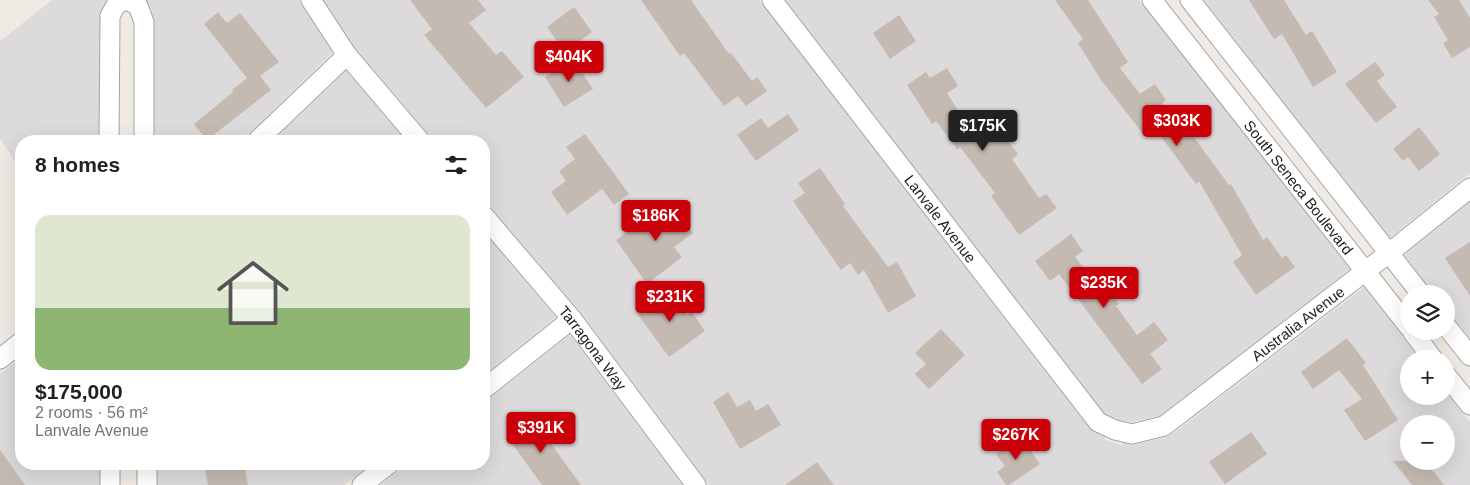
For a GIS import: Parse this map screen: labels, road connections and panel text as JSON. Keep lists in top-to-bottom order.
{
  "streets": {
    "street": [
      "South Seneca Boulevard",
      "Lanvale Avenue",
      "Australia Avenue",
      "Tarragona Way"
    ]
  },
  "crossings": [
    ["South Seneca Boulevard", "Australia Avenue"],
    ["Lanvale Avenue", "Australia Avenue"]
  ],
  "page": {
    "price": [
      "$404K",
      "$303K",
      "$175K",
      "$186K",
      "$235K",
      "$231K",
      "$391K",
      "$267K"
    ],
    "heading": "8 homes",
    "list": [
      {
        "name": "$175,000",
        "note": "2 rooms · 56 m² · Lanvale Avenue"
      }
    ],
    "map_buttons": ["+", "−"]
  }
}
